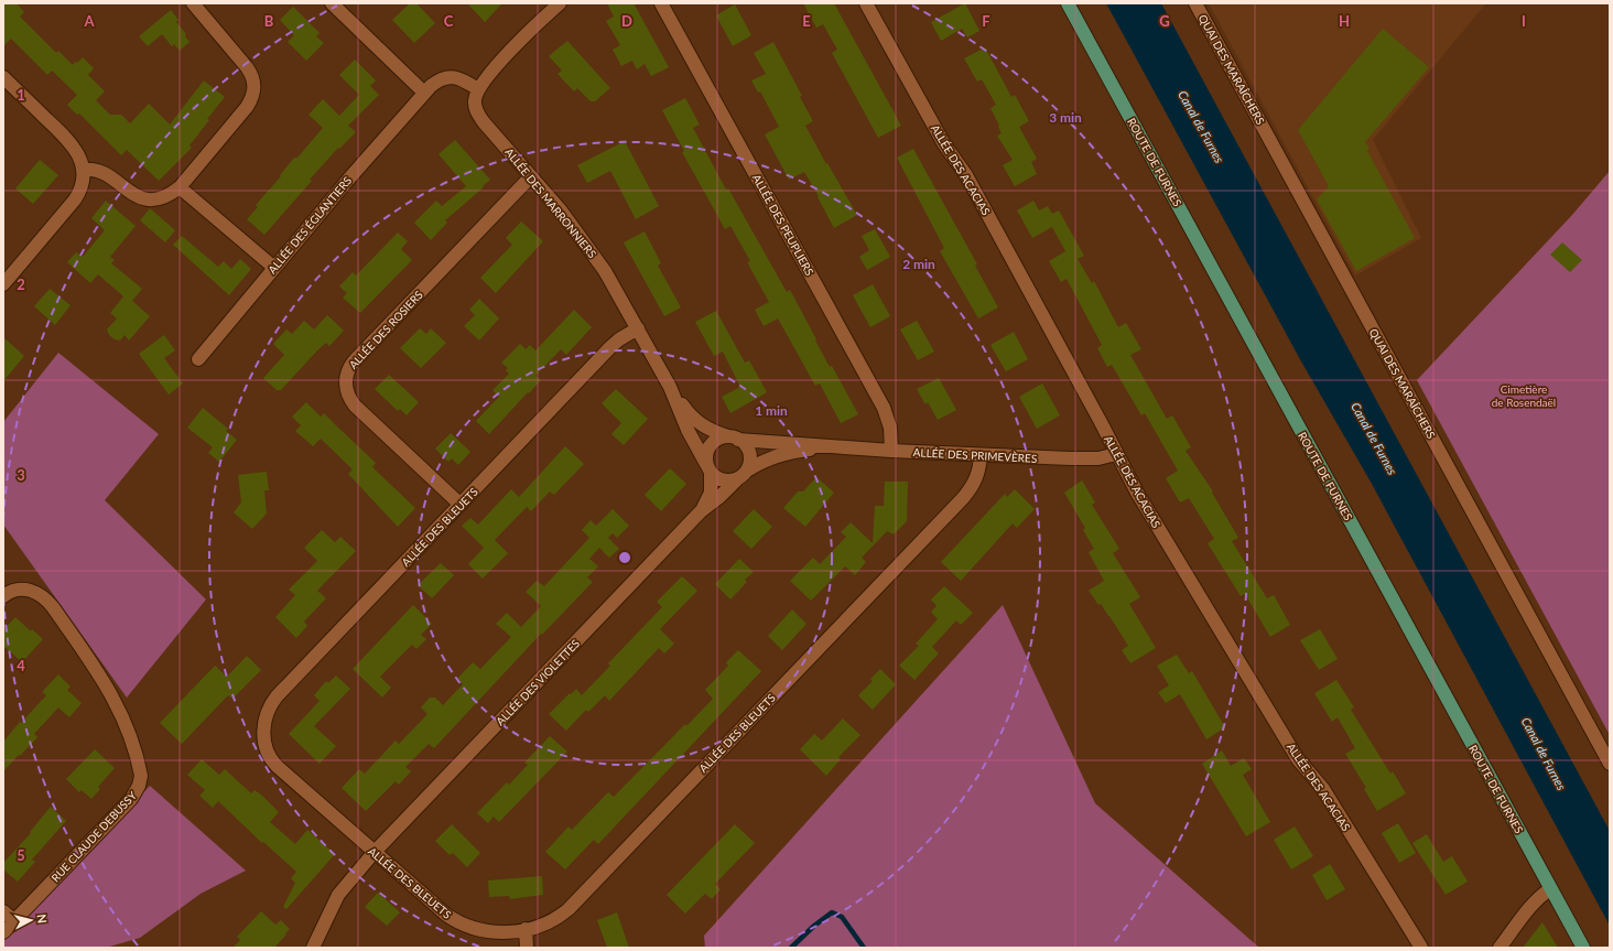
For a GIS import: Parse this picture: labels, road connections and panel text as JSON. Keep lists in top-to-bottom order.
{
  "streets": {
    "main road": ["ROUTE DE FURNES"],
    "street": [
      "QUAI DES MARAÎCHERS",
      "ALLÉE DES ACACIAS",
      "ALLÉE DES MARRONNIERS",
      "ALLÉE DES ÉGLANTIERS",
      "ALLÉE DES PEUPLIERS",
      "ALLÉE DES ROSIERS",
      "ALLÉE DES PRIMEVÈRES",
      "ALLÉE DES BLEUETS",
      "ALLÉE DES VIOLETTES",
      "RUE CLAUDE DEBUSSY"
    ]
  },
  "crossings": [
    ["ALLÉE DES ACACIAS", "ALLÉE DES PRIMEVÈRES"],
    ["ALLÉE DES MARRONNIERS", "ALLÉE DES ÉGLANTIERS"],
    ["ALLÉE DES MARRONNIERS", "ALLÉE DES ROSIERS"],
    ["ALLÉE DES MARRONNIERS", "ALLÉE DES PRIMEVÈRES"],
    ["ALLÉE DES MARRONNIERS", "ALLÉE DES BLEUETS"],
    ["ALLÉE DES MARRONNIERS", "ALLÉE DES VIOLETTES"],
    ["ALLÉE DES PEUPLIERS", "ALLÉE DES PRIMEVÈRES"],
    ["ALLÉE DES ROSIERS", "ALLÉE DES BLEUETS"],
    ["ALLÉE DES PRIMEVÈRES", "ALLÉE DES BLEUETS"],
    ["ALLÉE DES PRIMEVÈRES", "ALLÉE DES VIOLETTES"],
    ["ALLÉE DES BLEUETS", "ALLÉE DES VIOLETTES"]
  ],
  "water": ["Canal de Furnes"],
  "parks": ["Cimetière de Rosendaël"],
  "north": "right",
  "grid": {
    "columns": [
      "A",
      "B",
      "C",
      "D",
      "E",
      "F",
      "G",
      "H",
      "I"
    ],
    "rows": [
      "1",
      "2",
      "3",
      "4",
      "5"
    ]
  },
  "rings": ["3 min", "2 min", "1 min"]
}
